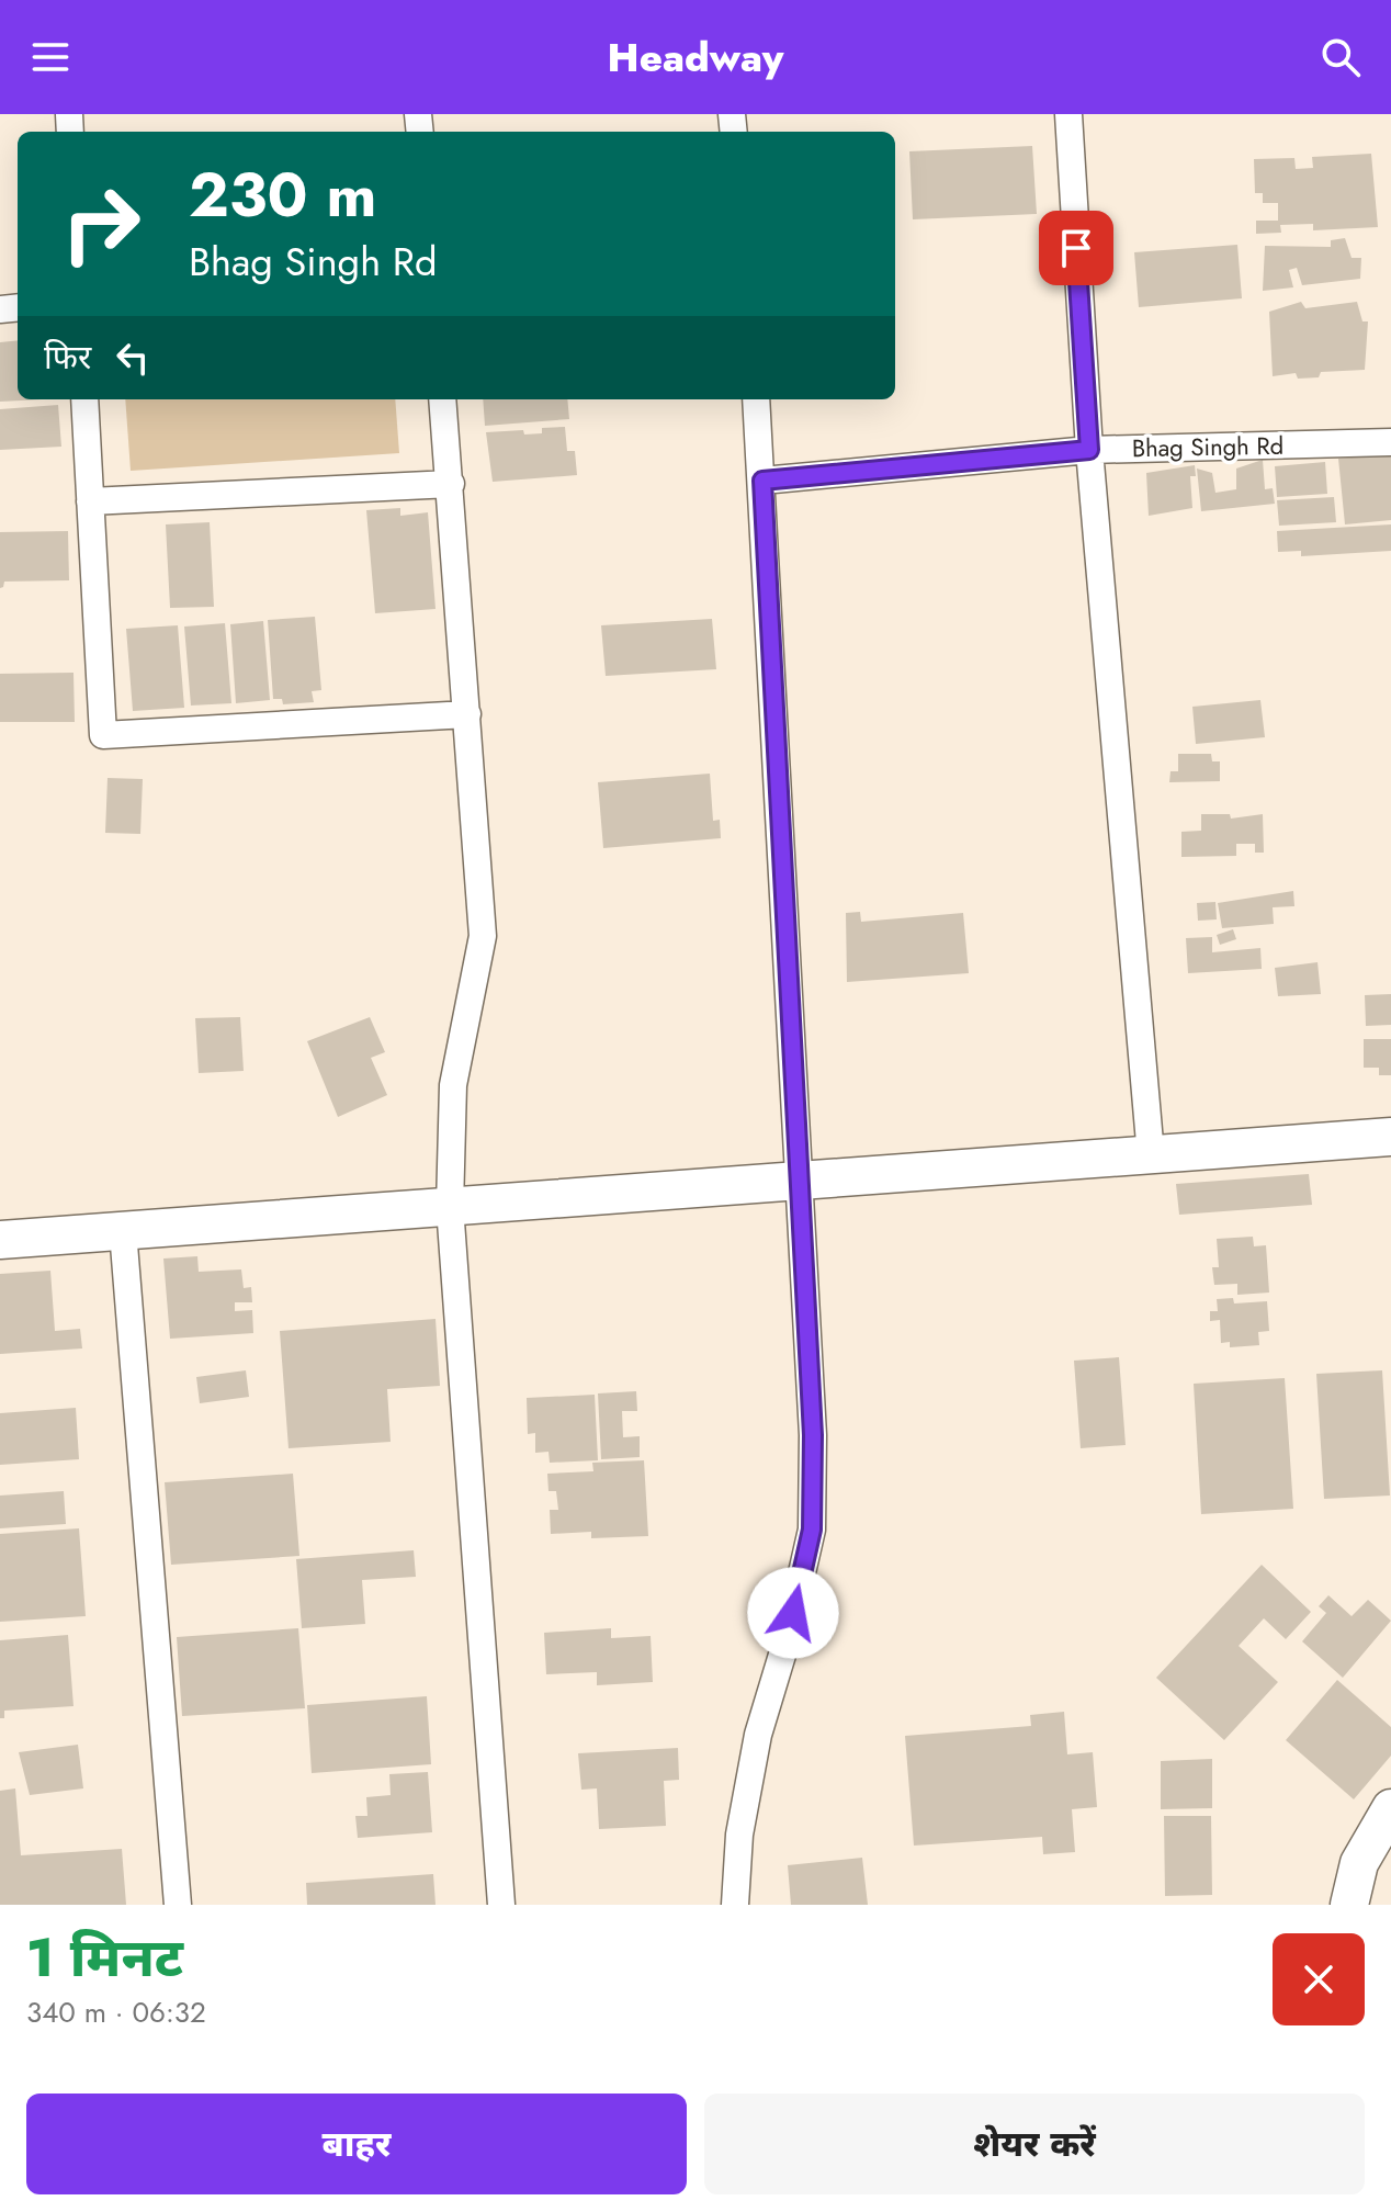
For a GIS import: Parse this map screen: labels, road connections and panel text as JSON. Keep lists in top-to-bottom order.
{
  "streets": {
    "street": ["Bhag Singh Rd"]
  },
  "page": {
    "header": "Headway",
    "turn": ["230 m", "Bhag Singh Rd"],
    "then": "फिर",
    "heading": ["1 मिनट", "340 m · 06:32"],
    "buttons": ["बाहर", "शेयर करें"]
  }
}
